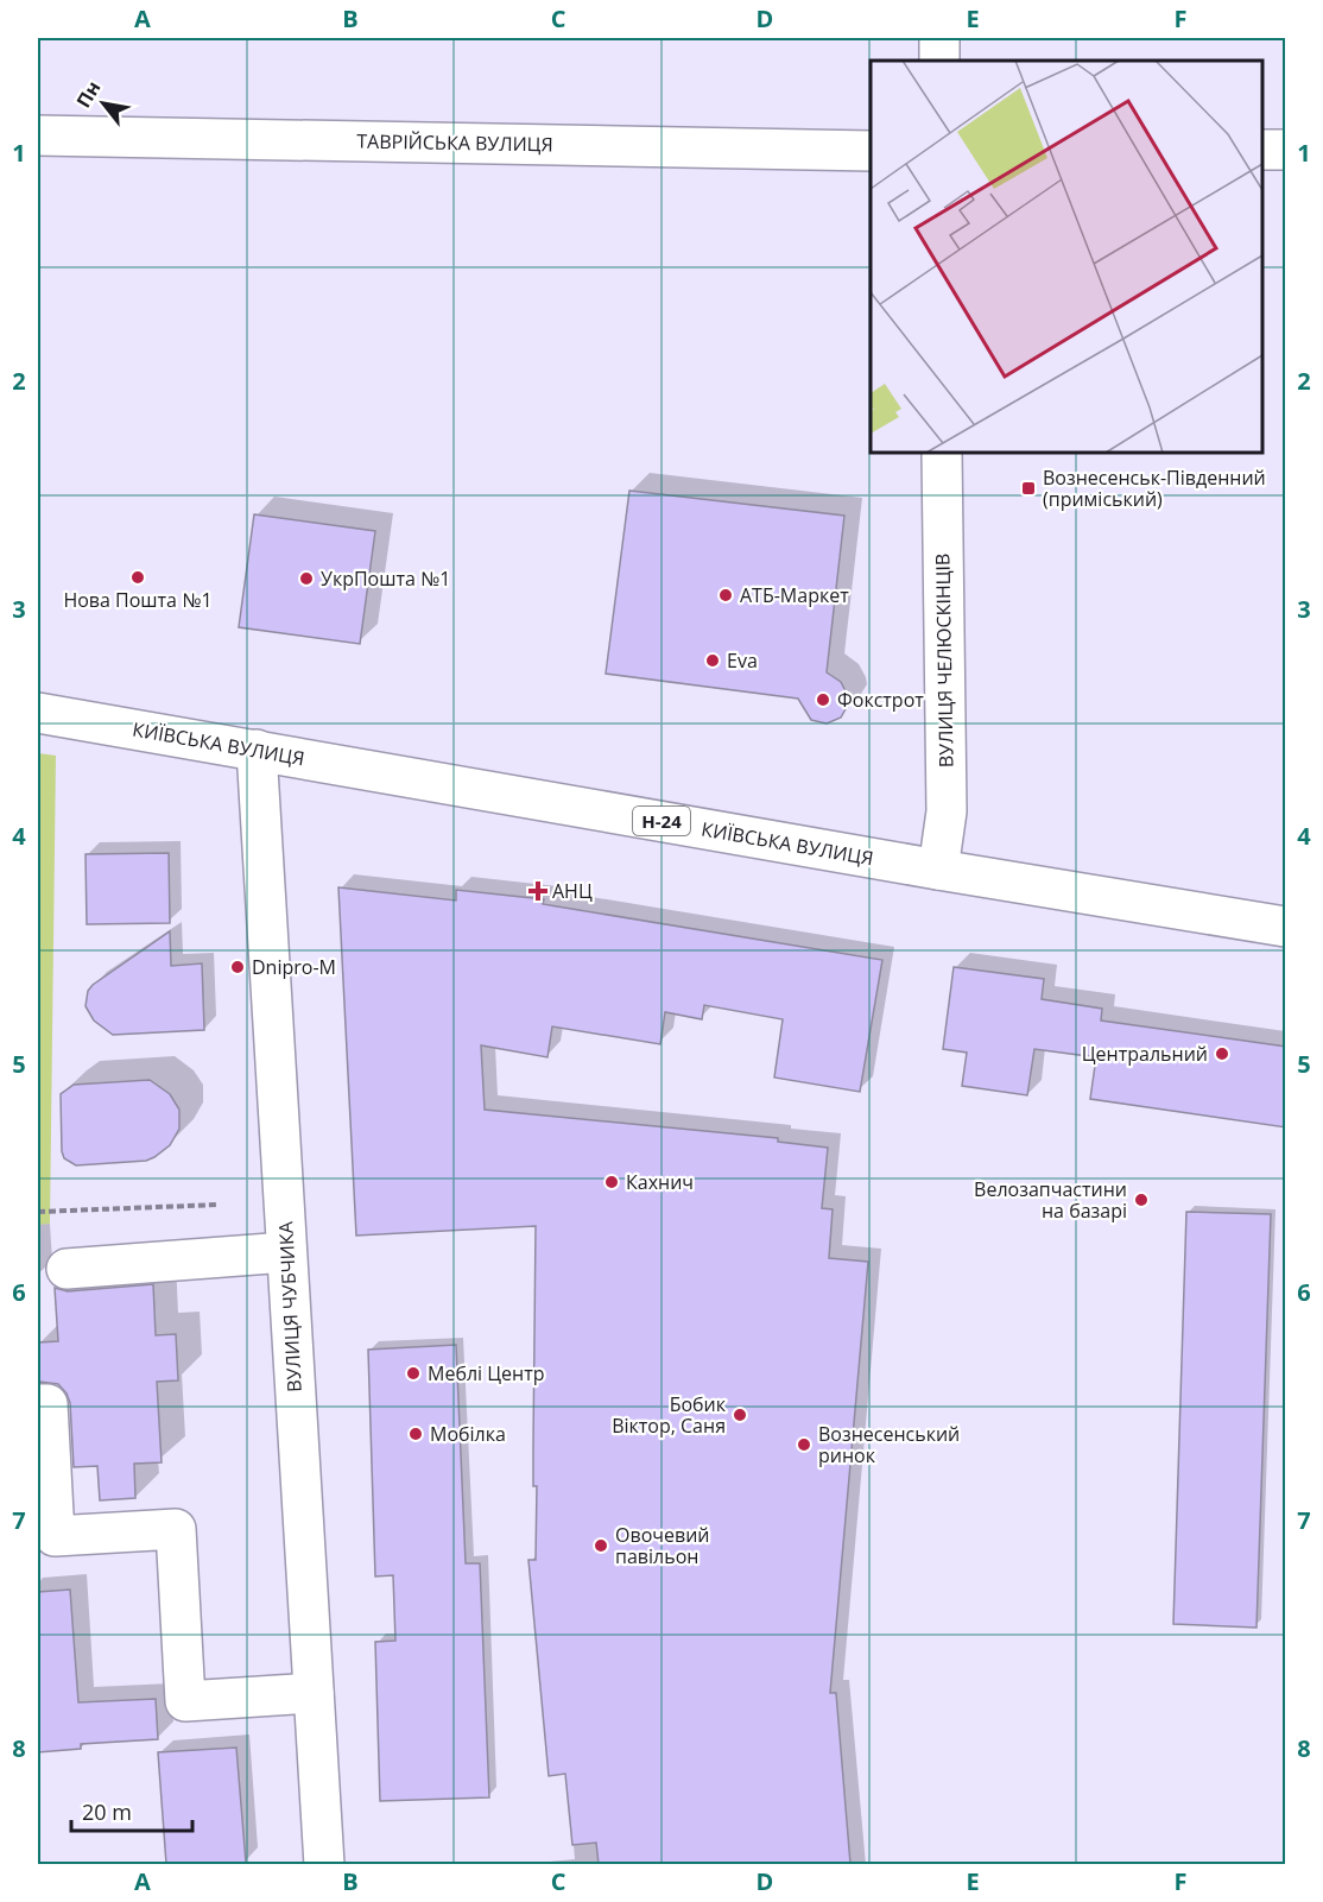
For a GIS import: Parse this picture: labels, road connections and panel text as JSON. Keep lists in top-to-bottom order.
{
  "streets": {
    "street": [
      "ТАВРІЙСЬКА ВУЛИЦЯ",
      "ВУЛИЦЯ ЧЕЛЮСКІНЦІВ",
      "КИЇВСЬКА ВУЛИЦЯ",
      "Н-24",
      "ВУЛИЦЯ ЧУБЧИКА"
    ]
  },
  "crossings": [
    ["ВУЛИЦЯ ЧЕЛЮСКІНЦІВ", "КИЇВСЬКА ВУЛИЦЯ"],
    ["КИЇВСЬКА ВУЛИЦЯ", "ВУЛИЦЯ ЧУБЧИКА"]
  ],
  "places": {
    "transit": ["Вознесенськ-Південний (приміський)"],
    "other": [
      "Нова Пошта №1",
      "УкрПошта №1",
      "АТБ-Маркет",
      "Eva",
      "Фокстрот",
      "Dnipro-M",
      "Центральний",
      "Кахнич",
      "Велозапчастини на базарі",
      "Меблі Центр",
      "Бобик Віктор, Саня",
      "Мобілка",
      "Вознесенський ринок",
      "Овочевий павільон"
    ],
    "health": ["АНЦ"]
  },
  "scale_bar": "20 m",
  "north": "top left",
  "grid": {
    "columns": [
      "A",
      "B",
      "C",
      "D",
      "E",
      "F"
    ],
    "rows": [
      "1",
      "2",
      "3",
      "4",
      "5",
      "6",
      "7",
      "8"
    ]
  }
}
